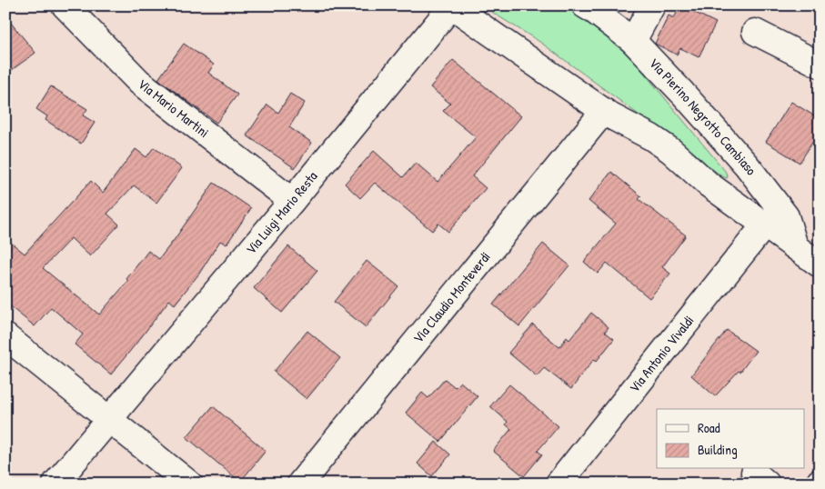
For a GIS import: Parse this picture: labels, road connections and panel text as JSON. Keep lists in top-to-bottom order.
{
  "streets": {
    "street": [
      "Via Mario Martini",
      "Via Pierino Negrotto Cambiaso",
      "Via Luigi Mario Resta",
      "Via Claudio Monteverdi",
      "Via Antonio Vivaldi"
    ]
  },
  "crossings": [
    ["Via Mario Martini", "Via Luigi Mario Resta"]
  ],
  "legend": ["Road", "Building"]
}
